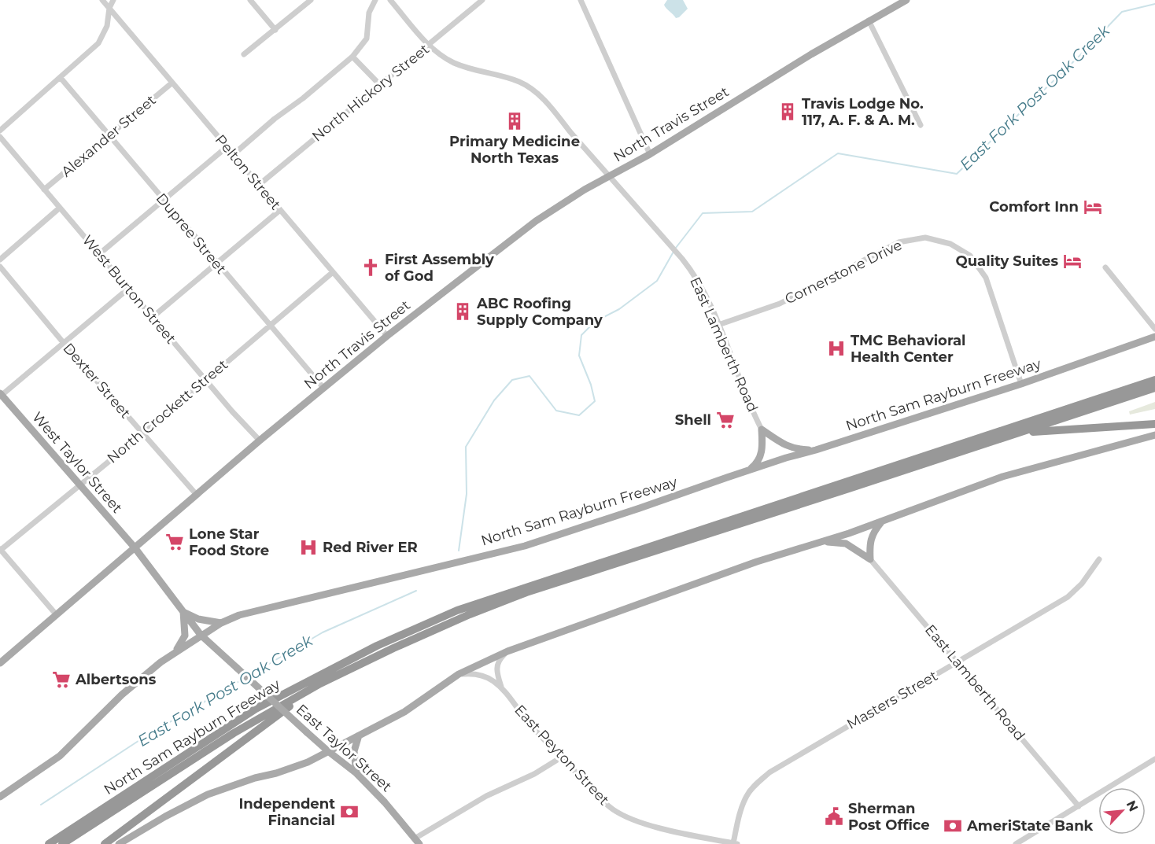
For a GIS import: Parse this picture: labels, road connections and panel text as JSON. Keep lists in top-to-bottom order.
{
  "streets": {
    "highway": ["North Sam Rayburn Freeway"],
    "main road": ["North Travis Street", "West Taylor Street", "East Taylor Street"],
    "street": [
      "North Hickory Street",
      "Alexander Street",
      "Pelton Street",
      "Dupree Street",
      "Cornerstone Drive",
      "West Burton Street",
      "East Lamberth Road",
      "Dexter Street",
      "North Crockett Street",
      "Masters Street",
      "East Peyton Street"
    ]
  },
  "crossings": [
    ["North Hickory Street", "Pelton Street"],
    ["North Hickory Street", "East Lamberth Road"],
    ["North Travis Street", "Pelton Street"],
    ["North Travis Street", "Dupree Street"],
    ["North Travis Street", "West Burton Street"],
    ["North Travis Street", "East Lamberth Road"],
    ["North Travis Street", "Dexter Street"],
    ["North Travis Street", "West Taylor Street"],
    ["North Travis Street", "East Taylor Street"],
    ["Alexander Street", "Pelton Street"],
    ["Alexander Street", "Dupree Street"],
    ["Alexander Street", "West Burton Street"],
    ["Pelton Street", "North Crockett Street"],
    ["Dupree Street", "North Crockett Street"],
    ["Cornerstone Drive", "East Lamberth Road"],
    ["Cornerstone Drive", "North Sam Rayburn Freeway"],
    ["West Burton Street", "North Crockett Street"],
    ["East Lamberth Road", "Masters Street"],
    ["Dexter Street", "North Crockett Street"],
    ["North Sam Rayburn Freeway", "East Taylor Street"],
    ["North Crockett Street", "West Taylor Street"],
    ["West Taylor Street", "East Taylor Street"],
    ["Masters Street", "East Peyton Street"]
  ],
  "water": ["East Fork Post Oak Creek"],
  "places": {
    "building": ["Travis Lodge No. 117, A. F. & A. M.", "Primary Medicine North Texas", "ABC Roofing Supply Company"],
    "hotel": ["Comfort Inn", "Quality Suites"],
    "church": ["First Assembly of God"],
    "hospital": ["TMC Behavioral Health Center", "Red River ER"],
    "supermarket": ["Shell", "Lone Star Food Store", "Albertsons"],
    "bank": ["Independent Financial", "AmeriState Bank"],
    "public building": ["Sherman Post Office"]
  },
  "north": "top right"
}
